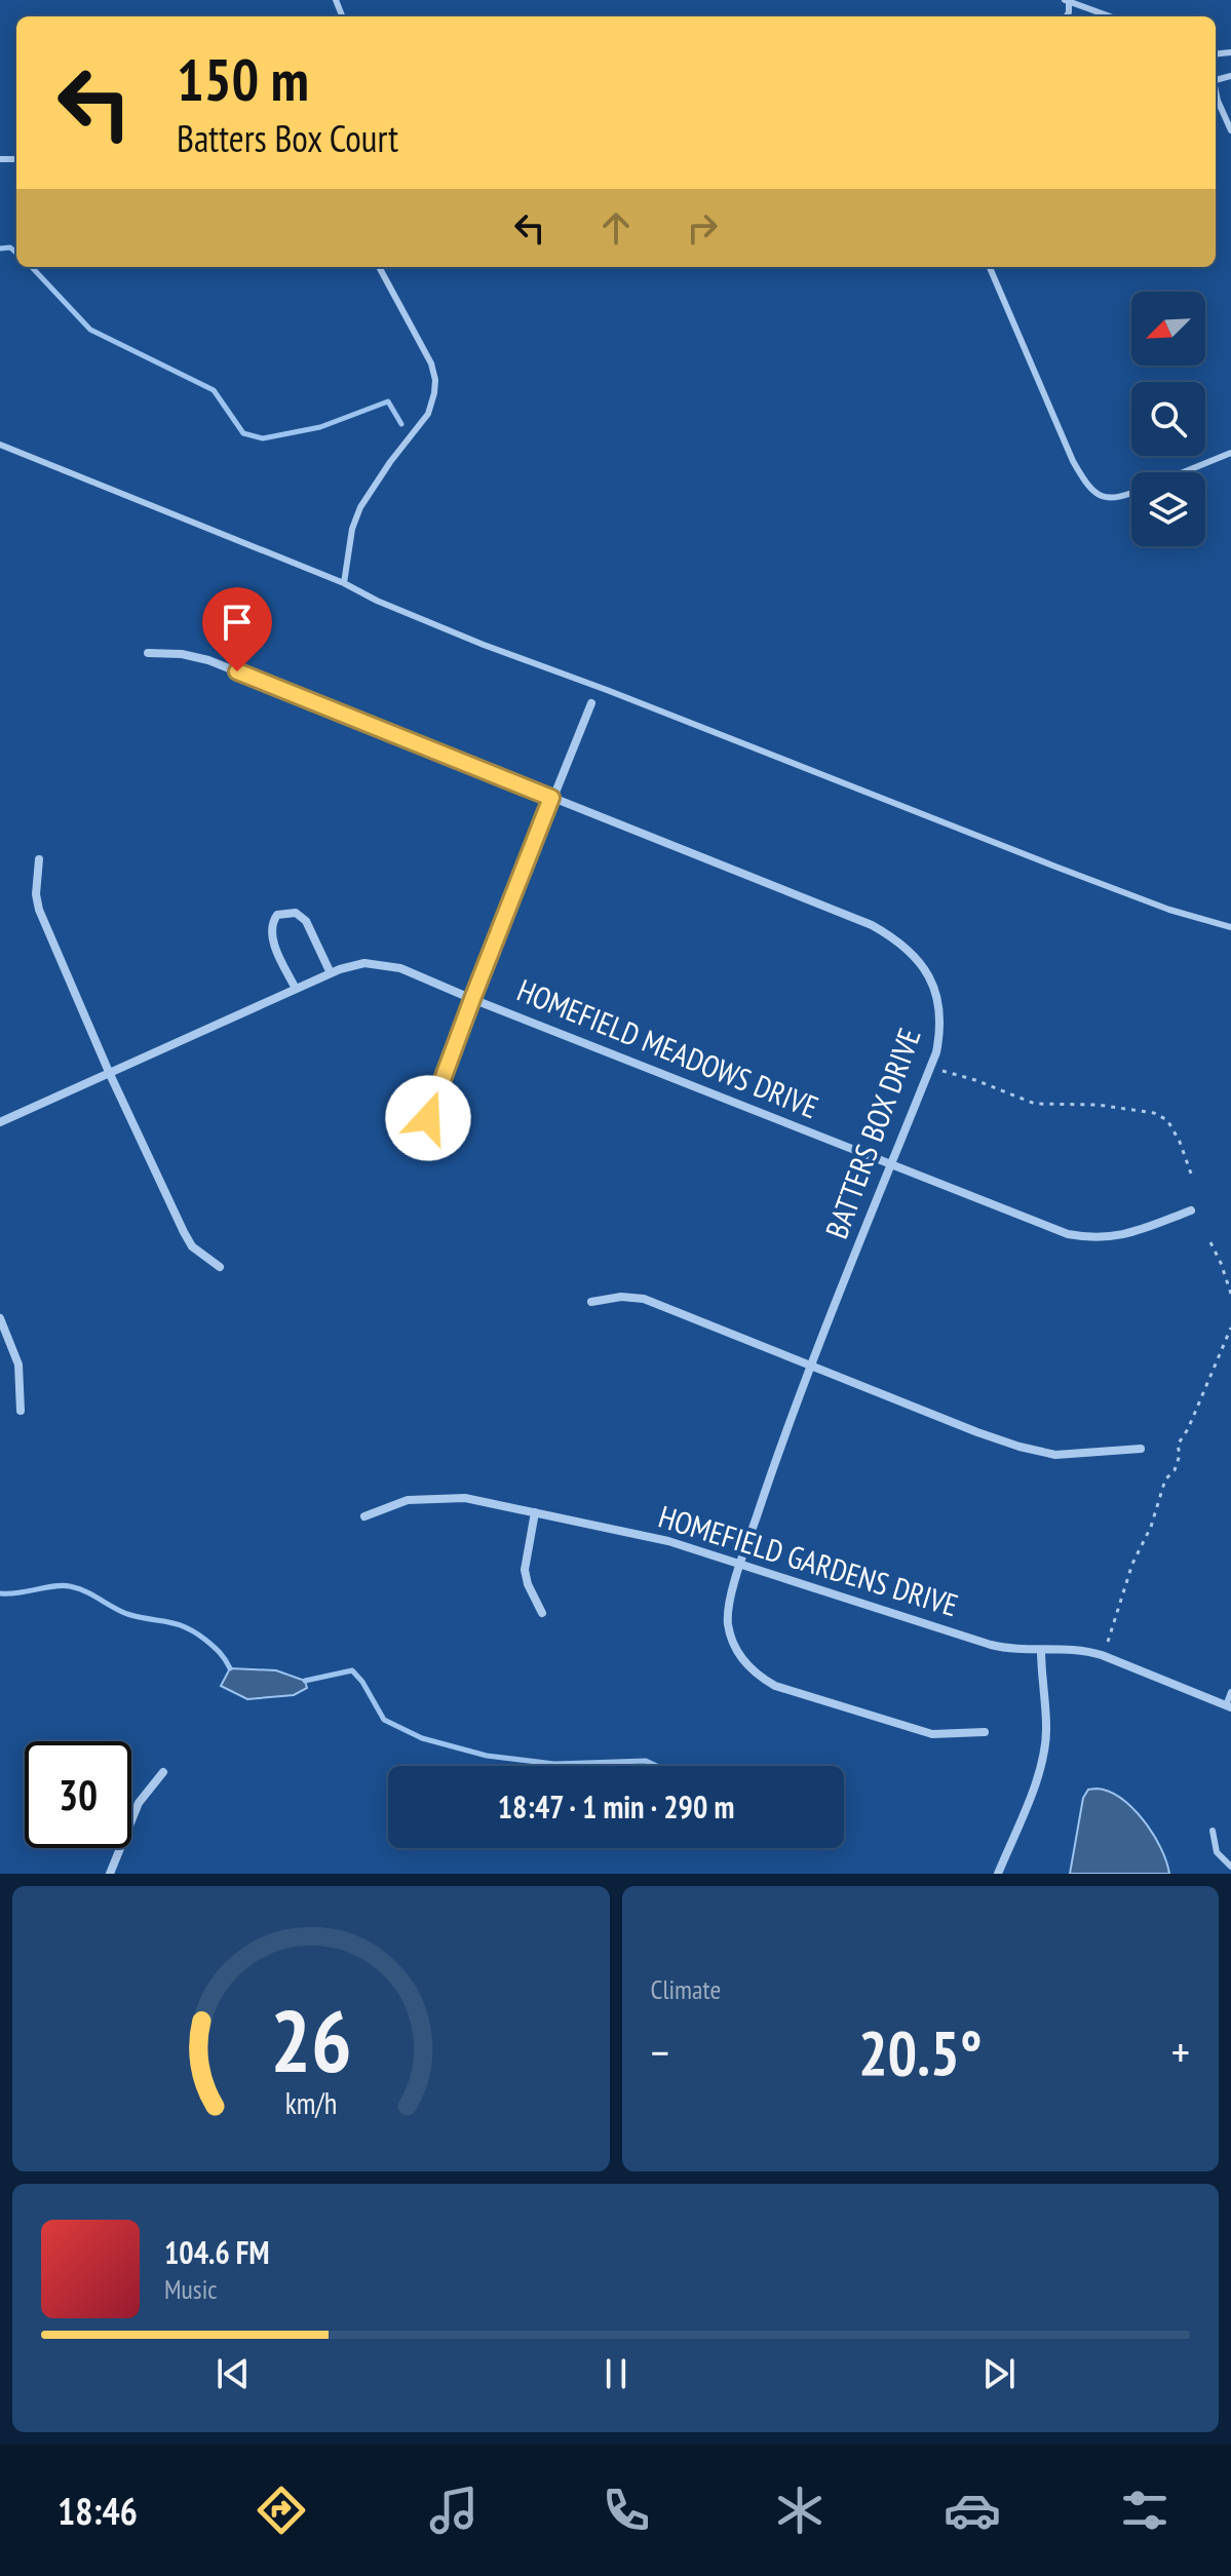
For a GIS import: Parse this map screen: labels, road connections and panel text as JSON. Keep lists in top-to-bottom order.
{
  "streets": {
    "street": ["HOMEFIELD MEADOWS DRIVE", "BATTERS BOX DRIVE", "HOMEFIELD GARDENS DRIVE"]
  },
  "crossings": [
    ["HOMEFIELD MEADOWS DRIVE", "BATTERS BOX DRIVE"],
    ["BATTERS BOX DRIVE", "HOMEFIELD GARDENS DRIVE"]
  ],
  "north": "bottom left",
  "page": {
    "turn": ["150 m", "Batters Box Court"],
    "limit": "30",
    "trip": "18:47 · 1 min · 290 m",
    "tile": "Climate",
    "heat": ["−", "20.5°", "+"],
    "song": ["104.6 FM", "Music"],
    "tabs": "18:46",
    "gauge": ["26", "km/h"]
  }
}
